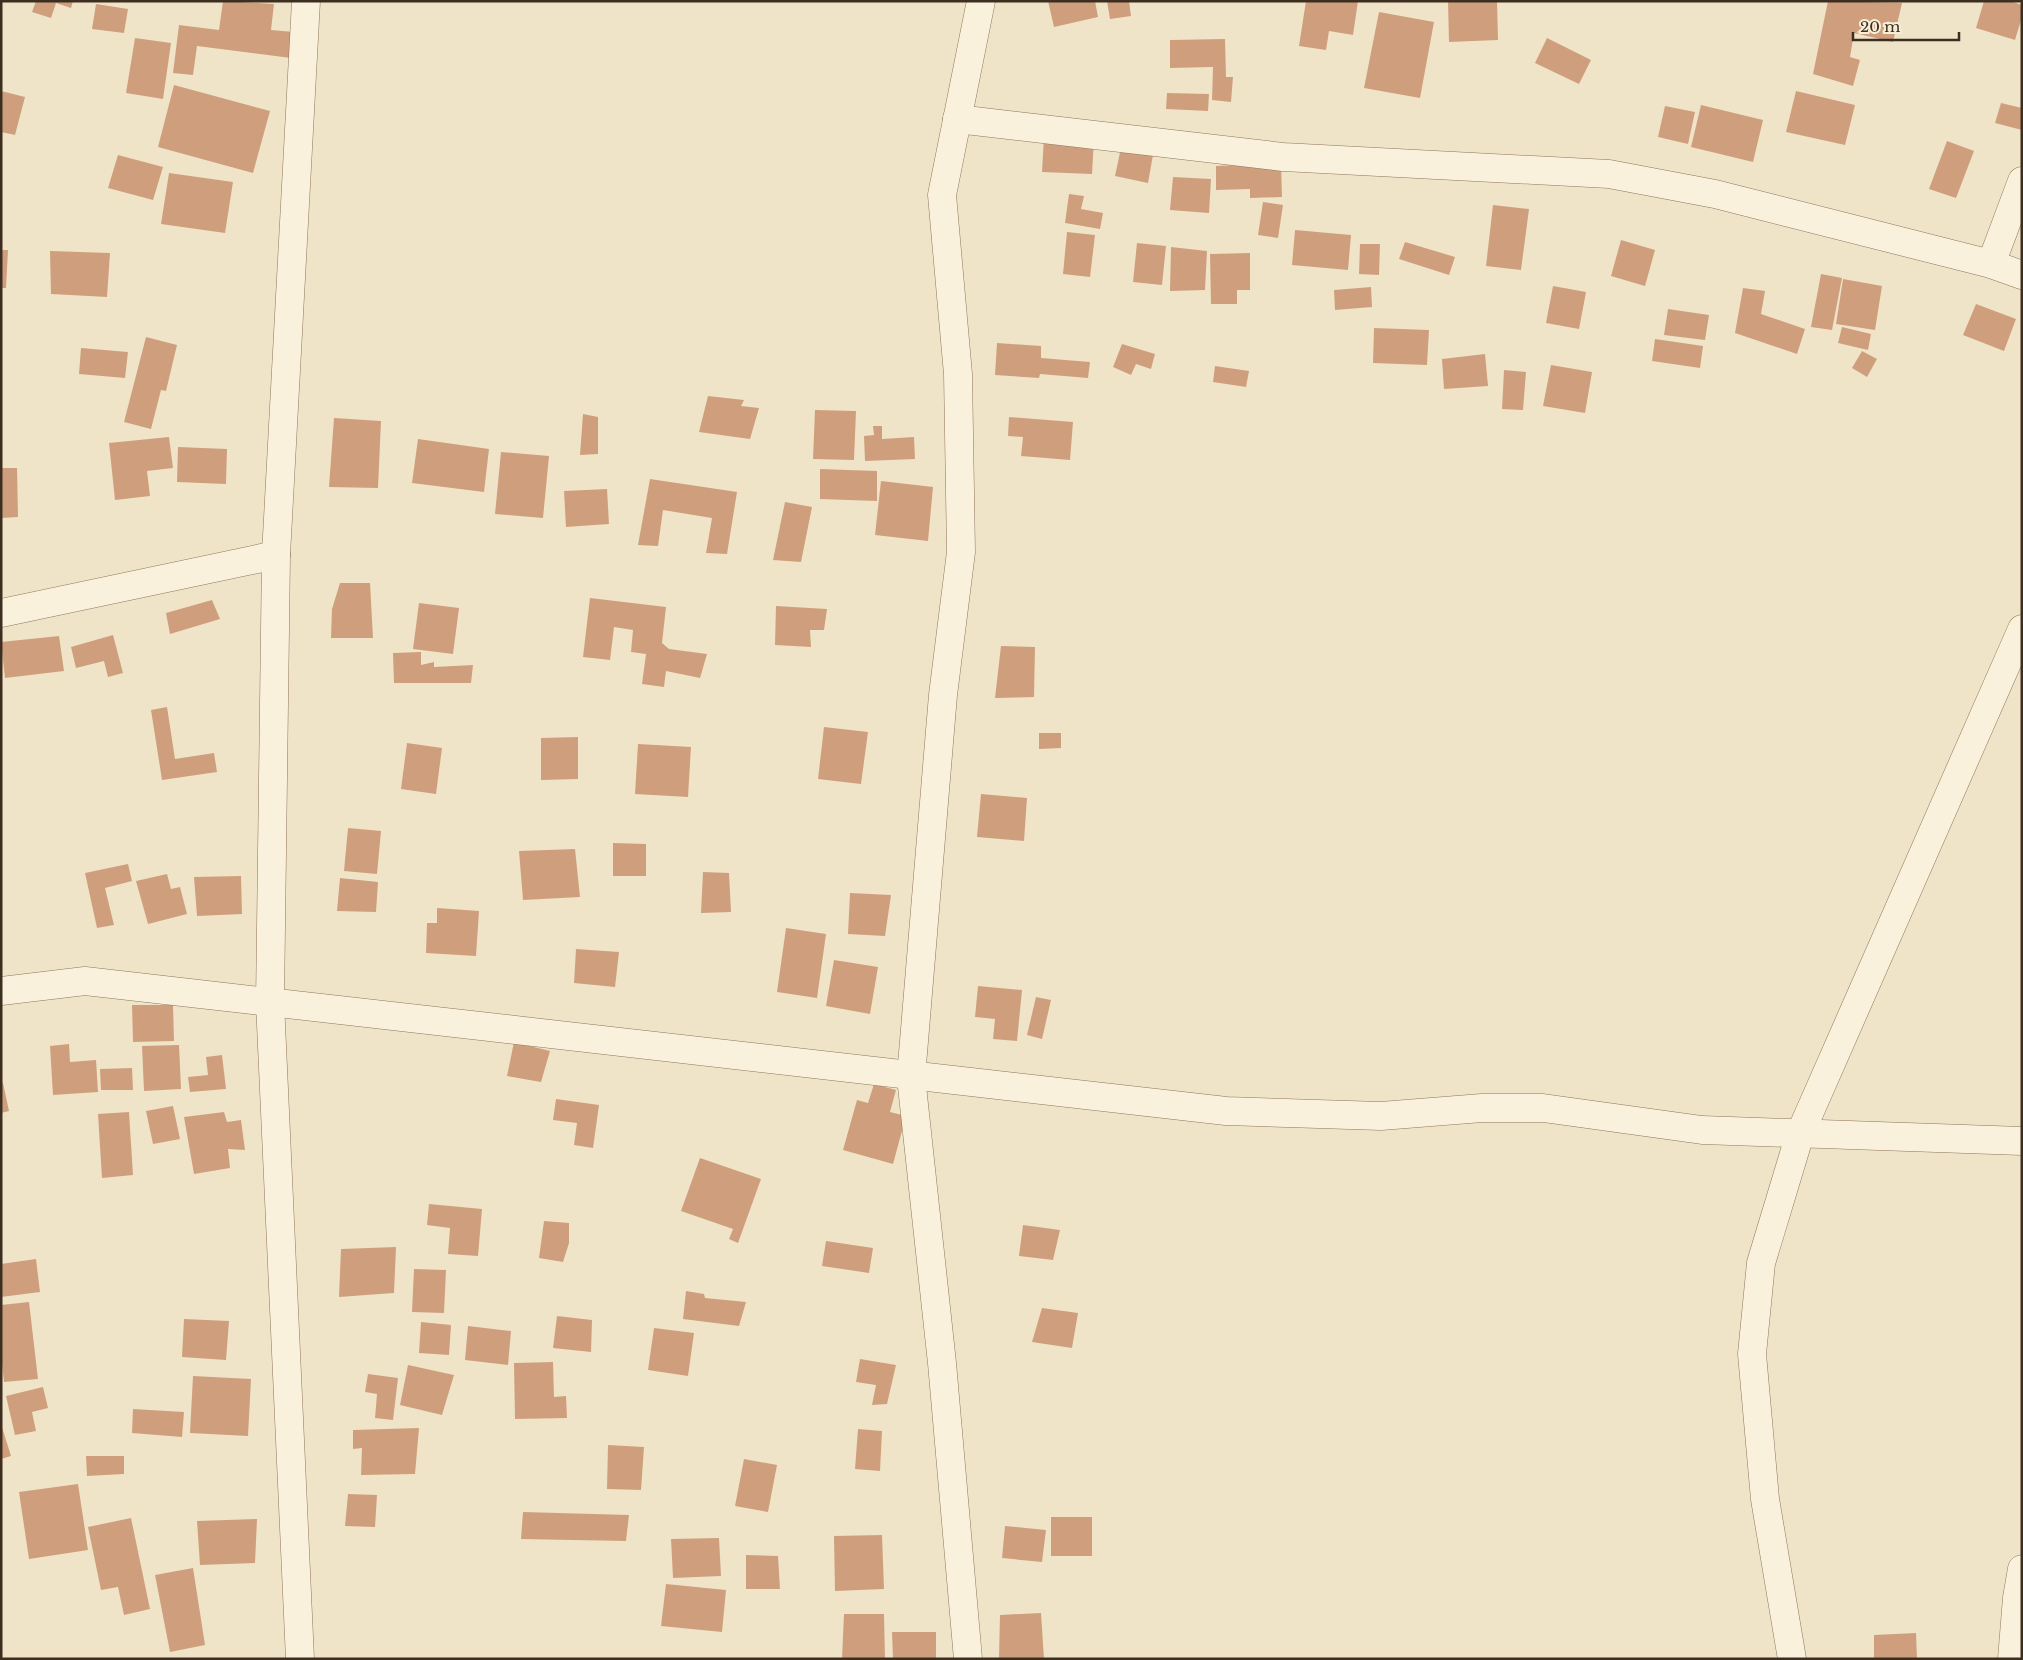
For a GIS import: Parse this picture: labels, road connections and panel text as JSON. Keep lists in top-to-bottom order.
{
  "scale_bar": "20 m"
}
